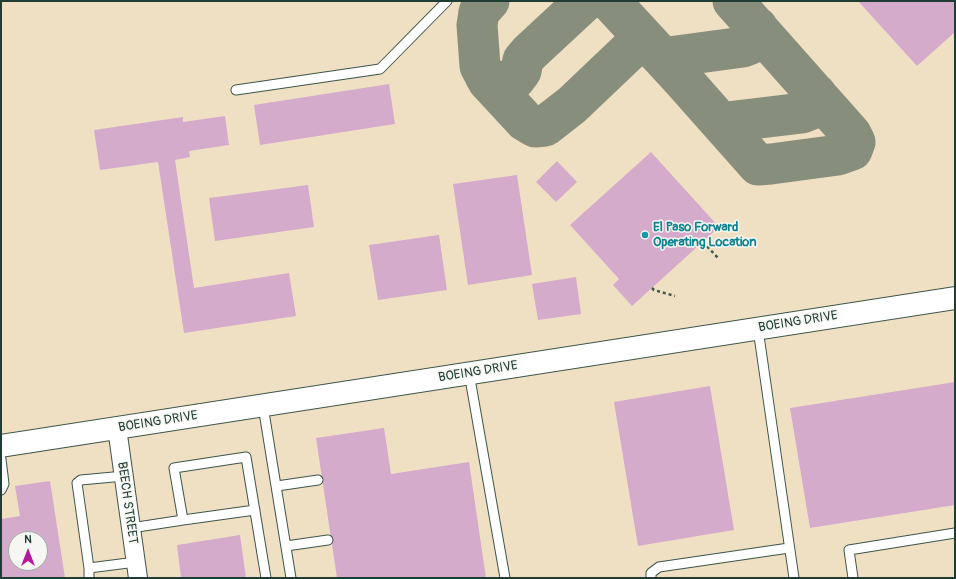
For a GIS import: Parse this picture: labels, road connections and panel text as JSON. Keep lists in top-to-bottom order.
{
  "streets": {
    "street": ["BOEING DRIVE", "BEECH STREET"]
  },
  "crossings": [
    ["BOEING DRIVE", "BEECH STREET"]
  ],
  "places": ["El Paso Forward Operating Location"],
  "north": "top"
}
